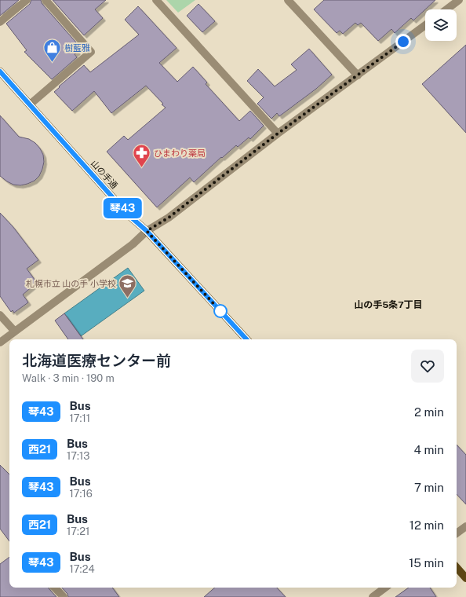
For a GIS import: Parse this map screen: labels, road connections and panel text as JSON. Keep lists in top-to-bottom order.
{
  "streets": {
    "main road": ["山の手通"]
  },
  "districts": ["山の手5条7丁目"],
  "places": {
    "shop": ["樹藍雅"],
    "pharmacy": ["ひまわり薬局"],
    "school or university": ["札幌市立 山の手 小学校"]
  },
  "lines": ["bus line 琴43"],
  "page": {
    "on_map": "琴43",
    "heading": ["北海道医療センター前", "Walk · 3 min · 190 m"],
    "list": [
      {
        "mark": "琴43",
        "name": "Bus",
        "note": "17:11",
        "value": "2 min"
      },
      {
        "mark": "西21",
        "name": "Bus",
        "note": "17:13",
        "value": "4 min"
      },
      {
        "mark": "琴43",
        "name": "Bus",
        "note": "17:16",
        "value": "7 min"
      },
      {
        "mark": "西21",
        "name": "Bus",
        "note": "17:21",
        "value": "12 min"
      },
      {
        "mark": "琴43",
        "name": "Bus",
        "note": "17:24",
        "value": "15 min"
      }
    ]
  }
}
